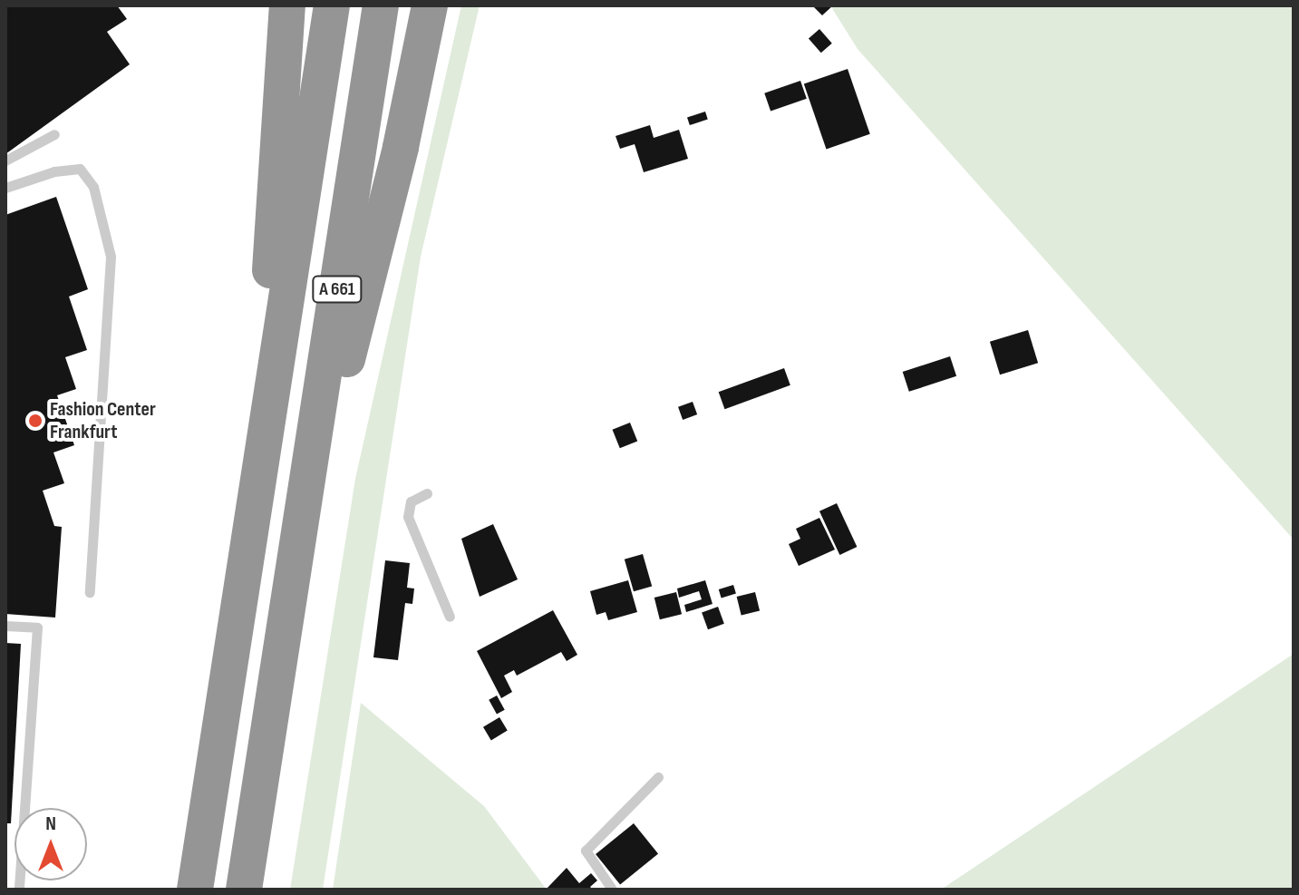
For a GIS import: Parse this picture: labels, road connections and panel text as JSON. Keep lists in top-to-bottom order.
{
  "streets": {
    "highway": ["A 661"]
  },
  "places": ["Fashion Center Frankfurt"],
  "north": "top"
}
